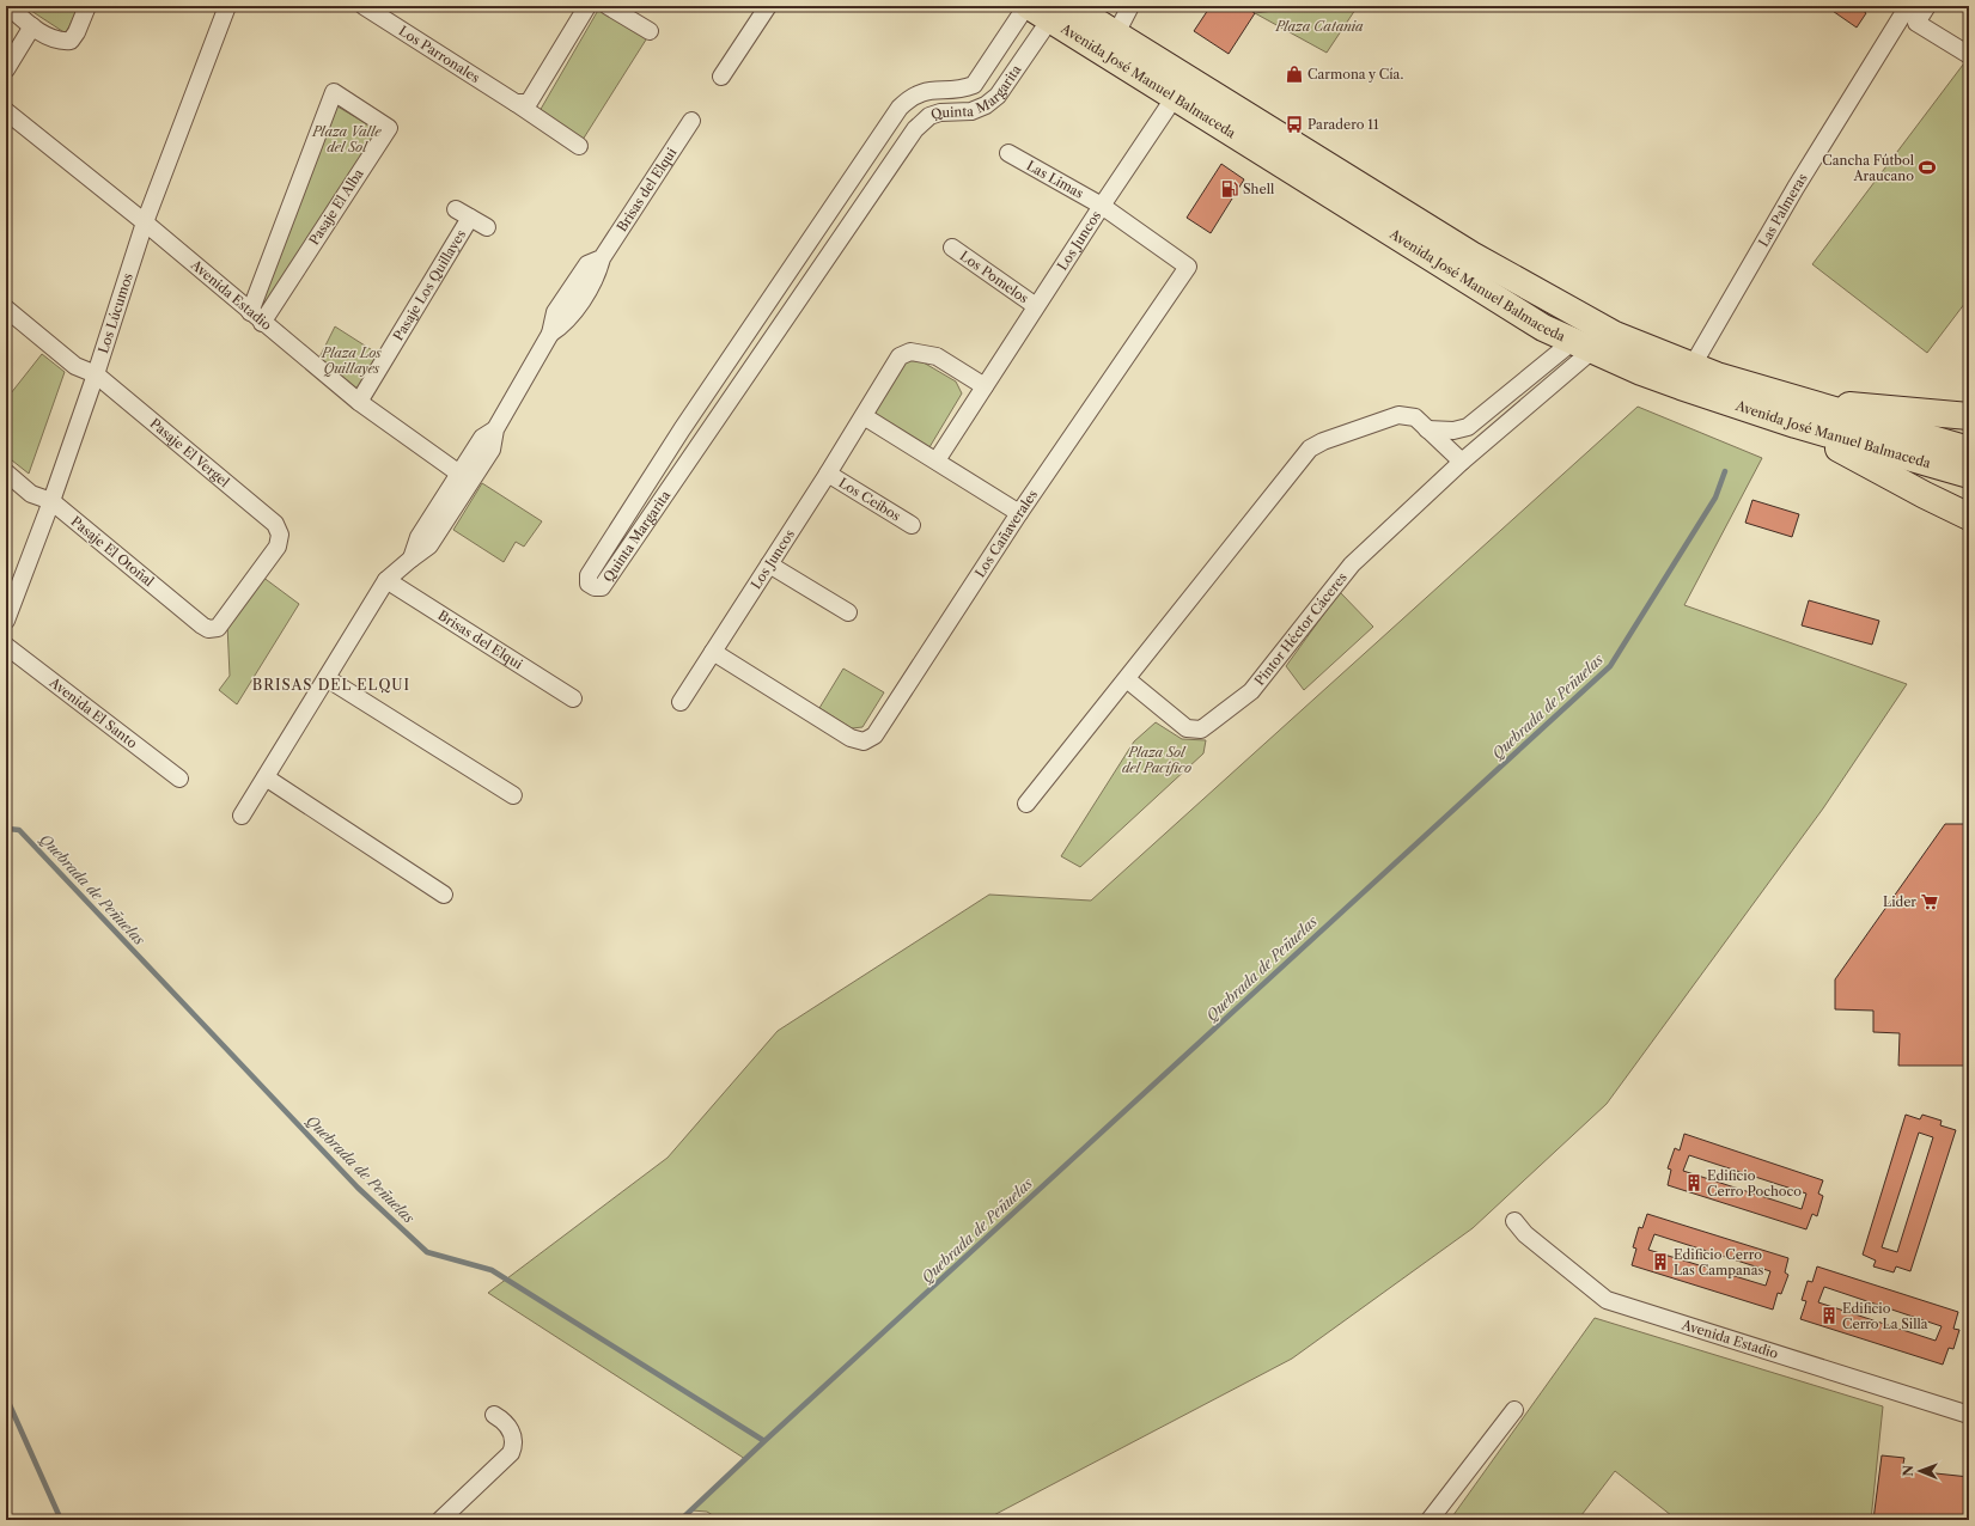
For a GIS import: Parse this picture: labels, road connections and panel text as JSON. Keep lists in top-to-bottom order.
{
  "streets": {
    "main road": ["Avenida José Manuel Balmaceda"],
    "street": [
      "Los Parronales",
      "Quinta Margarita",
      "Las Limas",
      "Brisas del Elqui",
      "Pasaje El Alba",
      "Las Palmeras",
      "Los Juncos",
      "Los Pomelos",
      "Pasaje Los Quillayes",
      "Avenida Estadio",
      "Los Lúcumos",
      "Pasaje El Vergel",
      "Los Ceibos",
      "Los Cañaverales",
      "Pasaje El Otoñal",
      "Pintor Héctor Cáceres",
      "Avenida El Santo"
    ]
  },
  "crossings": [
    ["Avenida José Manuel Balmaceda", "Quinta Margarita"],
    ["Avenida José Manuel Balmaceda", "Las Palmeras"],
    ["Avenida José Manuel Balmaceda", "Los Juncos"],
    ["Avenida José Manuel Balmaceda", "Pintor Héctor Cáceres"],
    ["Las Limas", "Los Juncos"],
    ["Las Limas", "Los Cañaverales"],
    ["Brisas del Elqui", "Avenida Estadio"],
    ["Pasaje El Alba", "Avenida Estadio"],
    ["Los Juncos", "Los Pomelos"],
    ["Los Juncos", "Los Ceibos"],
    ["Los Juncos", "Los Cañaverales"],
    ["Pasaje Los Quillayes", "Avenida Estadio"],
    ["Avenida Estadio", "Los Lúcumos"],
    ["Los Lúcumos", "Pasaje El Vergel"],
    ["Los Lúcumos", "Pasaje El Otoñal"],
    ["Pasaje El Vergel", "Pasaje El Otoñal"]
  ],
  "districts": ["BRISAS DEL ELQUI"],
  "water": ["Quebrada de Peñuelas"],
  "parks": [
    "Plaza Catania",
    "Plaza Valle del Sol",
    "Plaza Los Quillayes",
    "Plaza Sol del Pacífico"
  ],
  "places": {
    "shop": ["Carmona y Cía."],
    "bus stop": ["Paradero 11"],
    "sports": ["Cancha Fútbol Araucano"],
    "fuel station": ["Shell"],
    "supermarket": ["Lider"],
    "building": ["Edificio Cerro Pochoco", "Edificio Cerro Las Campanas", "Edificio Cerro La Silla"]
  },
  "north": "left"
}
